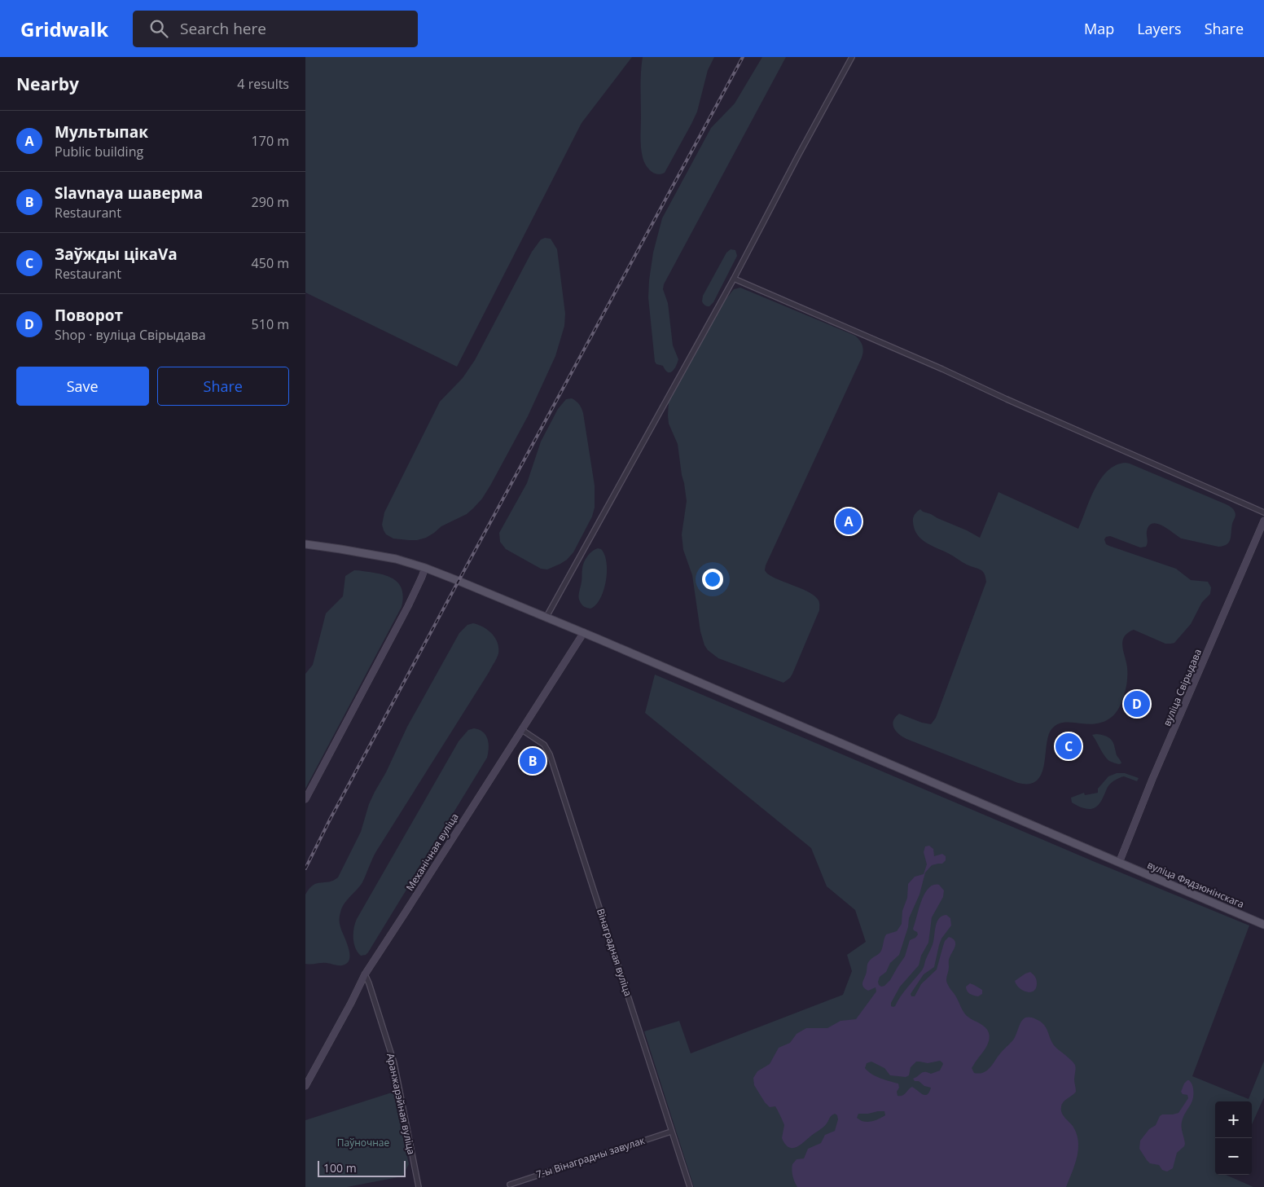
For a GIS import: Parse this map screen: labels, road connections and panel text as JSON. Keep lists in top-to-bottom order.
{
  "streets": {
    "main road": ["вуліца Фядзюнінскага"],
    "street": [
      "вуліца Свірыдава",
      "Механічная вуліца",
      "Вінаградная вуліца",
      "Аранжарэйная вуліца",
      "7-ы Вінаградны завулак"
    ]
  },
  "crossings": [
    ["вуліца Свірыдава", "вуліца Фядзюнінскага"],
    ["Механічная вуліца", "вуліца Фядзюнінскага"],
    ["Механічная вуліца", "Вінаградная вуліца"],
    ["Механічная вуліца", "Аранжарэйная вуліца"],
    ["Вінаградная вуліца", "7-ы Вінаградны завулак"]
  ],
  "parks": ["Паўночнае"],
  "scale_bar": "100 m",
  "page": {
    "header": "Gridwalk",
    "search": "Search here",
    "nav": ["Map", "Layers", "Share"],
    "heading": ["Nearby", "4 results"],
    "list": [
      {
        "mark": "A",
        "name": "Мультыпак",
        "note": "Public building",
        "value": "170 m"
      },
      {
        "mark": "B",
        "name": "Slavnaya шаверма",
        "note": "Restaurant",
        "value": "290 m"
      },
      {
        "mark": "C",
        "name": "Заўжды цікаVа",
        "note": "Restaurant",
        "value": "450 m"
      },
      {
        "mark": "D",
        "name": "Поворот",
        "note": "Shop · вуліца Свірыдава",
        "value": "510 m"
      }
    ],
    "buttons": ["Save", "Share"],
    "pins": [
      "A",
      "D",
      "C",
      "B"
    ],
    "map_buttons": ["+", "−"],
    "scale": "100 m"
  }
}
